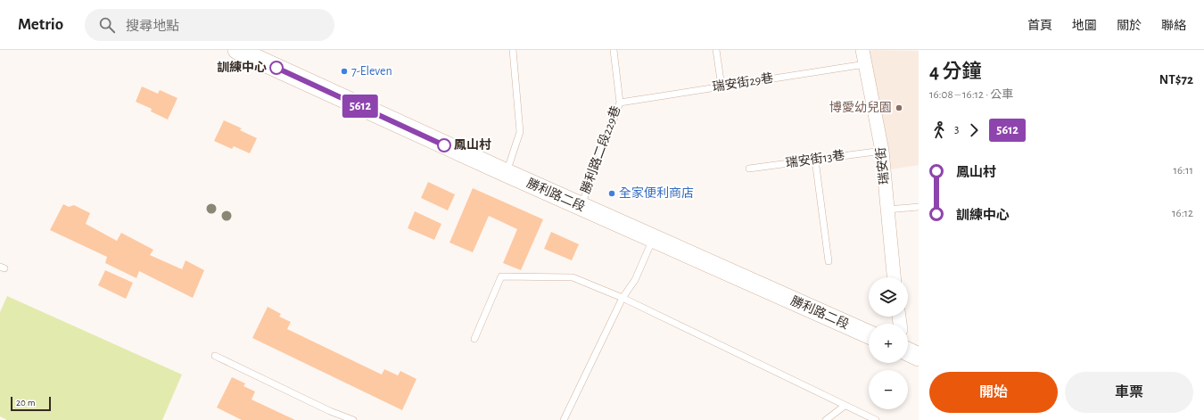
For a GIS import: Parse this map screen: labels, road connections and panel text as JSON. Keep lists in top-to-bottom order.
{
  "streets": {
    "main road": ["勝利路二段"],
    "street": ["瑞安街"],
    "lane": ["瑞安街29巷", "勝利路二段229巷", "瑞安街13巷"]
  },
  "crossings": [
    ["瑞安街29巷", "勝利路二段229巷"],
    ["瑞安街29巷", "瑞安街"],
    ["勝利路二段229巷", "勝利路二段"],
    ["瑞安街13巷", "瑞安街"]
  ],
  "places": [
    "訓練中心",
    "7-Eleven",
    "博愛幼兒園",
    "鳳山村",
    "全家便利商店"
  ],
  "lines": ["bus line 5612"],
  "scale_bar": "20 m",
  "page": {
    "header": "Metrio",
    "search": "搜尋地點",
    "nav": [
      "首頁",
      "地圖",
      "關於",
      "聯絡"
    ],
    "on_map": "5612",
    "heading": ["4 分鐘", "16:08 – 16:12 · 公車", "NT$72"],
    "legs": ["3", "5612"],
    "list": [
      {
        "name": "鳳山村",
        "value": "16:11"
      },
      {
        "name": "訓練中心",
        "value": "16:12"
      }
    ],
    "map_buttons": ["+", "−"],
    "buttons": ["開始", "車票"],
    "scale": "20 m"
  }
}
